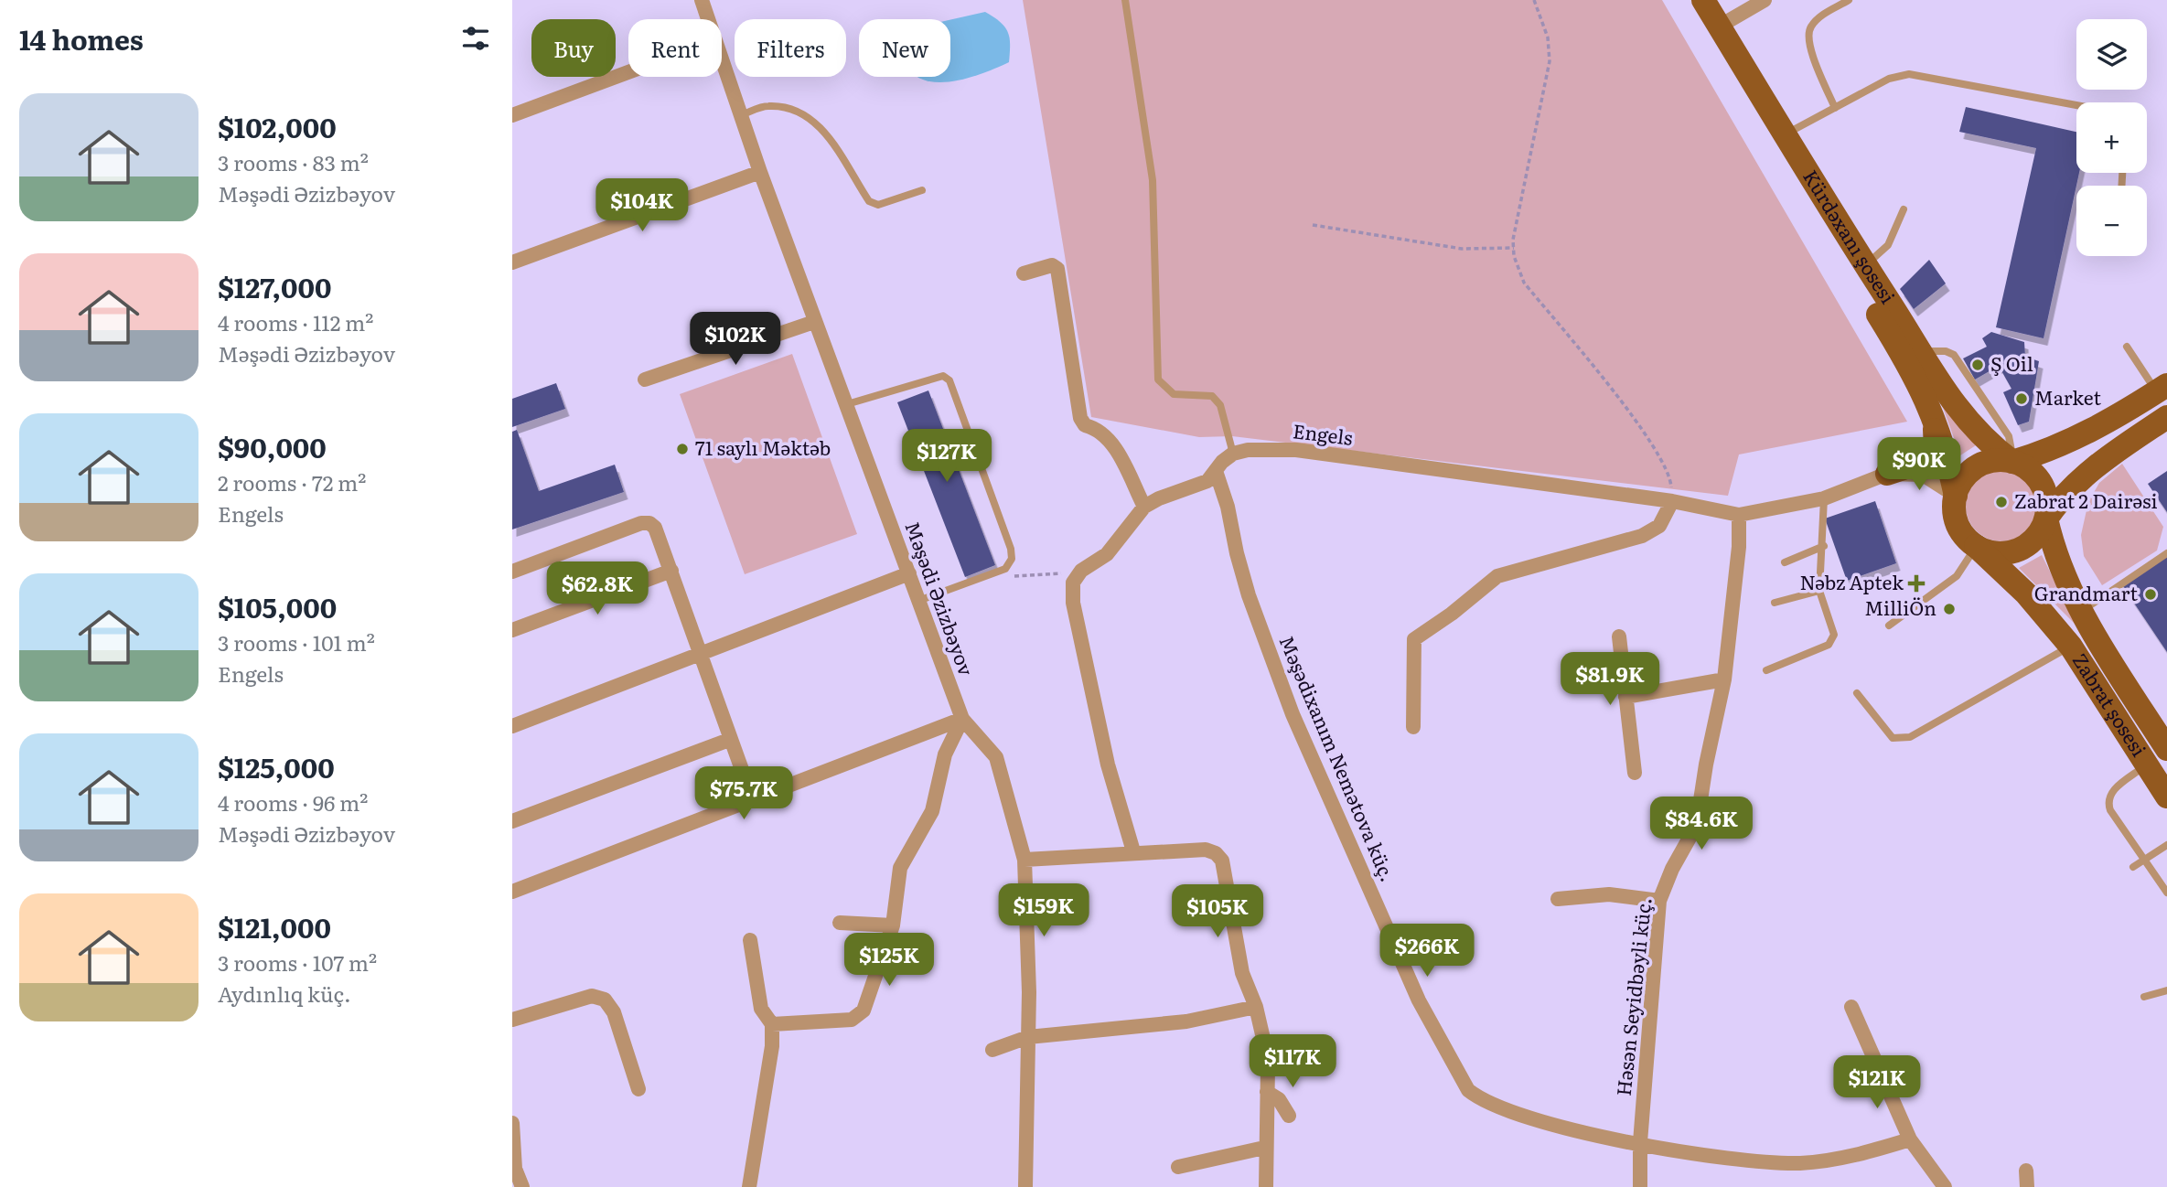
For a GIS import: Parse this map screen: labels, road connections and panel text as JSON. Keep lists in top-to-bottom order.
{
  "streets": {
    "main road": ["Kürdəxanı şosesi", "Zabrat şosesi"],
    "street": [
      "Engels",
      "Məşədi Əzizbəyov",
      "Məşədixanım Nemətova küç.",
      "Həsən Seyidbəyli küç."
    ]
  },
  "crossings": [
    ["Kürdəxanı şosesi", "Zabrat şosesi"],
    ["Engels", "Həsən Seyidbəyli küç."],
    ["Məşədixanım Nemətova küç.", "Həsən Seyidbəyli küç."]
  ],
  "places": {
    "other": [
      "Ş Oil",
      "Market",
      "71 saylı Məktəb",
      "Zabrat 2 Dairəsi",
      "Grandmart",
      "MilliÖn"
    ],
    "health": ["Nəbz Aptek"]
  },
  "page": {
    "heading": "14 homes",
    "map_buttons": ["+", "−"],
    "chip": [
      "Buy",
      "Rent",
      "Filters",
      "New"
    ],
    "list": [
      {
        "name": "$102,000",
        "note": "3 rooms · 83 m² · Məşədi Əzizbəyov"
      },
      {
        "name": "$127,000",
        "note": "4 rooms · 112 m² · Məşədi Əzizbəyov"
      },
      {
        "name": "$90,000",
        "note": "2 rooms · 72 m² · Engels"
      },
      {
        "name": "$105,000",
        "note": "3 rooms · 101 m² · Engels"
      },
      {
        "name": "$125,000",
        "note": "4 rooms · 96 m² · Məşədi Əzizbəyov"
      },
      {
        "name": "$121,000",
        "note": "3 rooms · 107 m² · Aydınlıq küç."
      }
    ],
    "price": [
      "$104K",
      "$102K",
      "$127K",
      "$90K",
      "$62.8K",
      "$81.9K",
      "$75.7K",
      "$84.6K",
      "$159K",
      "$105K",
      "$266K",
      "$125K",
      "$117K",
      "$121K"
    ]
  }
}
